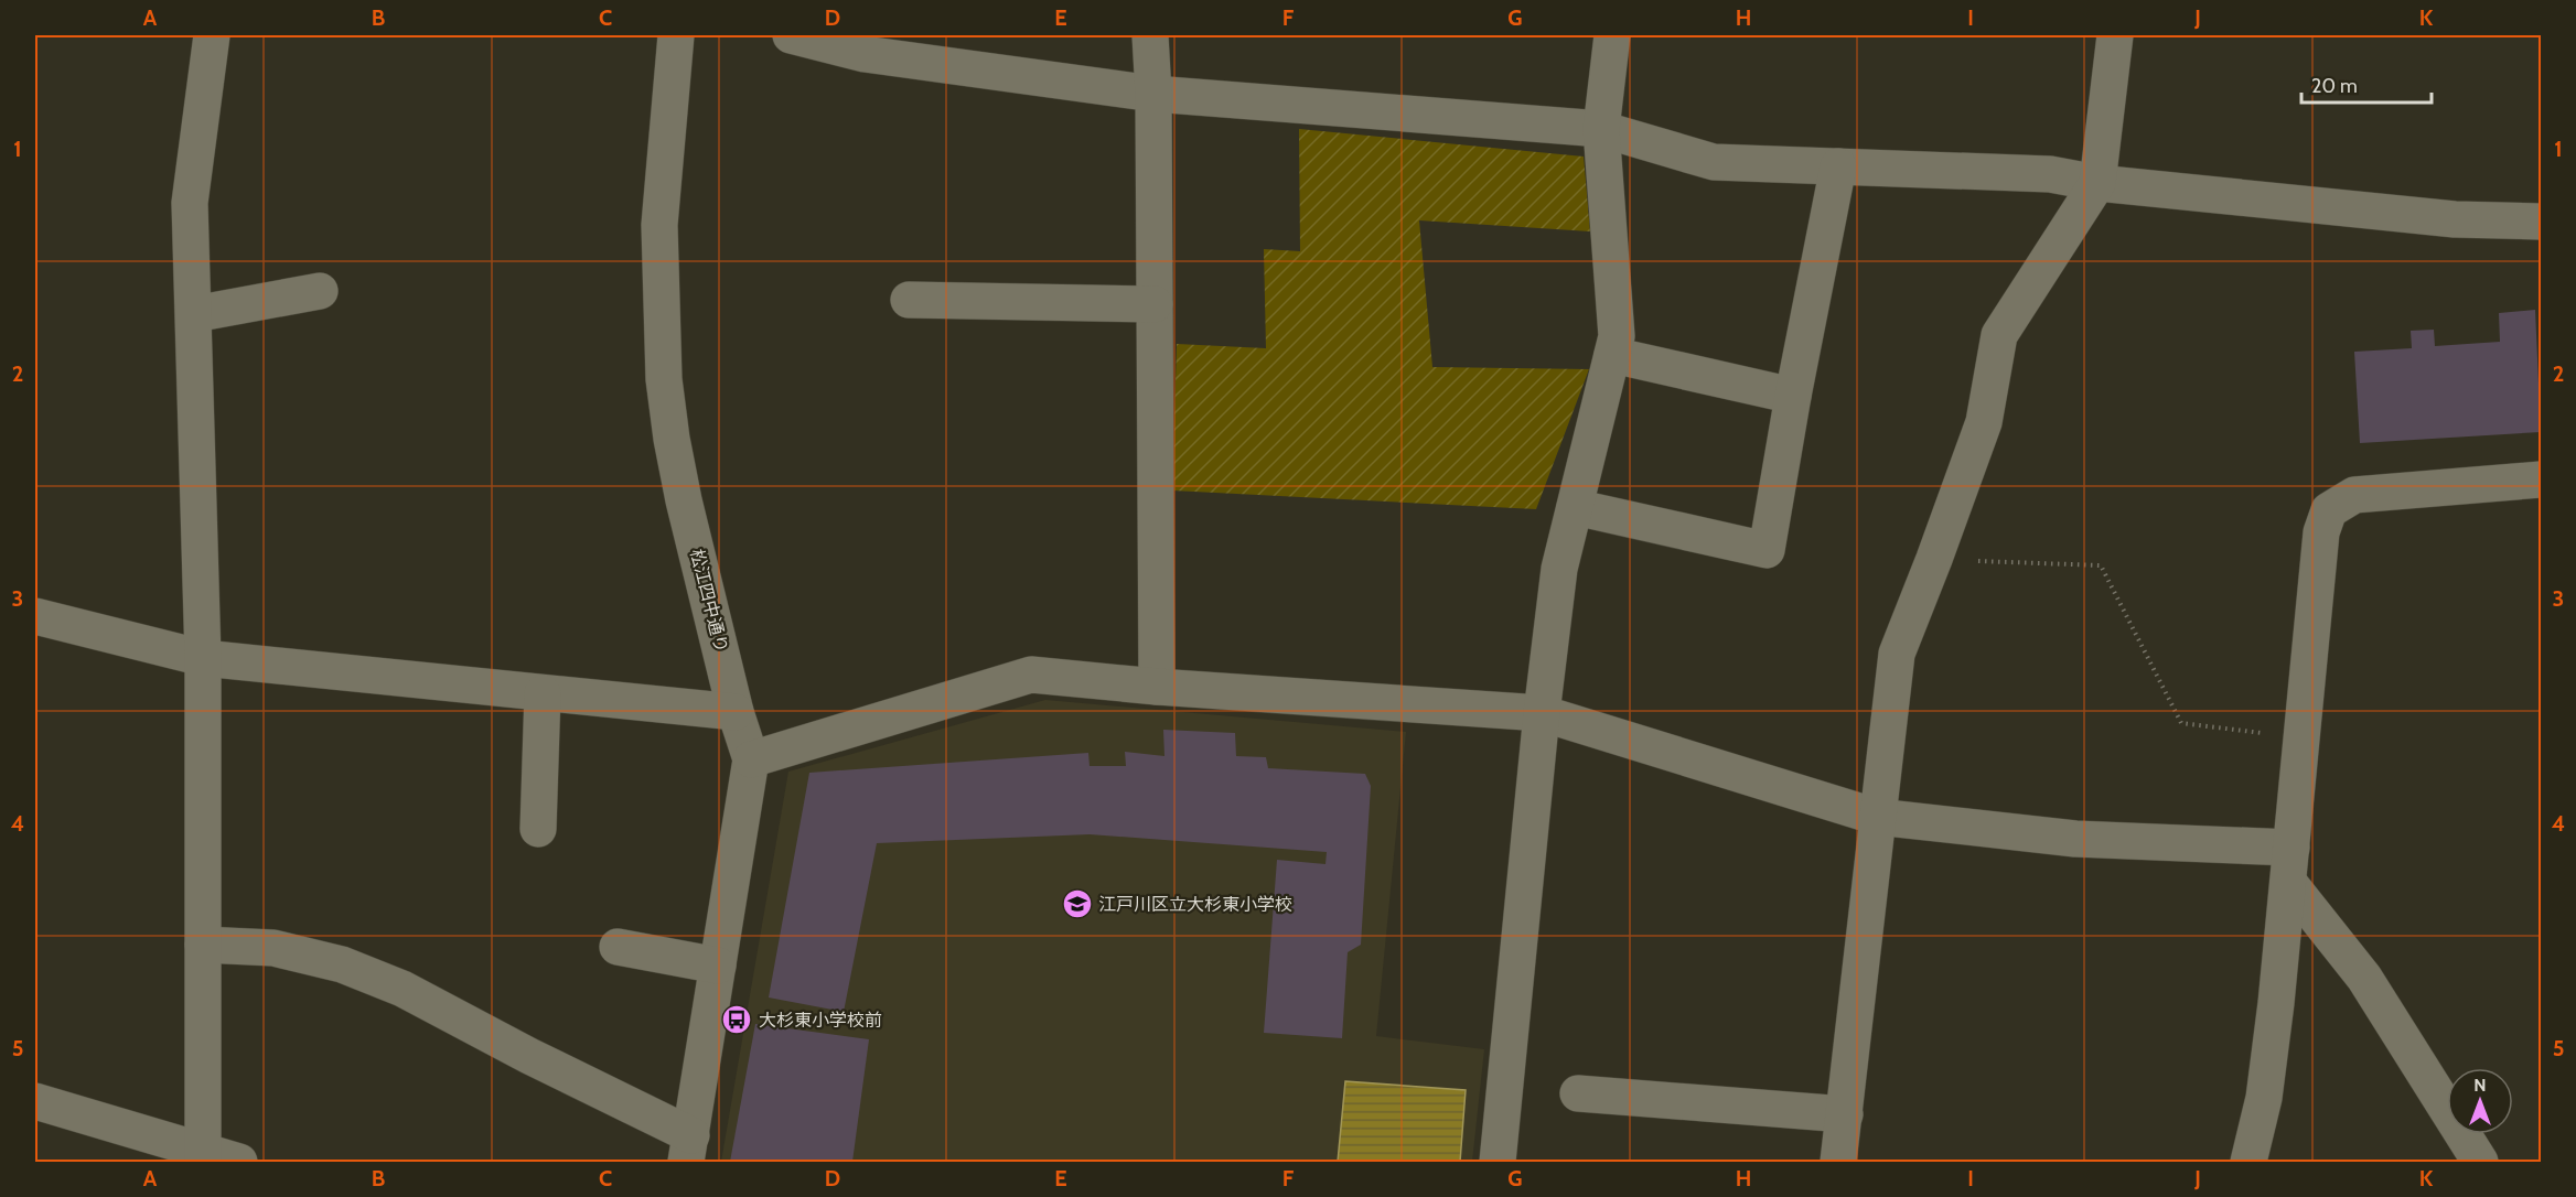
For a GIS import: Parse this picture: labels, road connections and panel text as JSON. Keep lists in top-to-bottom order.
{
  "streets": {
    "street": ["松江四中通り"]
  },
  "places": {
    "school or university": ["江戸川区立大杉東小学校"],
    "bus stop": ["大杉東小学校前"]
  },
  "scale_bar": "20 m",
  "north": "top",
  "grid": {
    "columns": [
      "A",
      "B",
      "C",
      "D",
      "E",
      "F",
      "G",
      "H",
      "I",
      "J",
      "K"
    ],
    "rows": [
      "1",
      "2",
      "3",
      "4",
      "5"
    ]
  }
}
